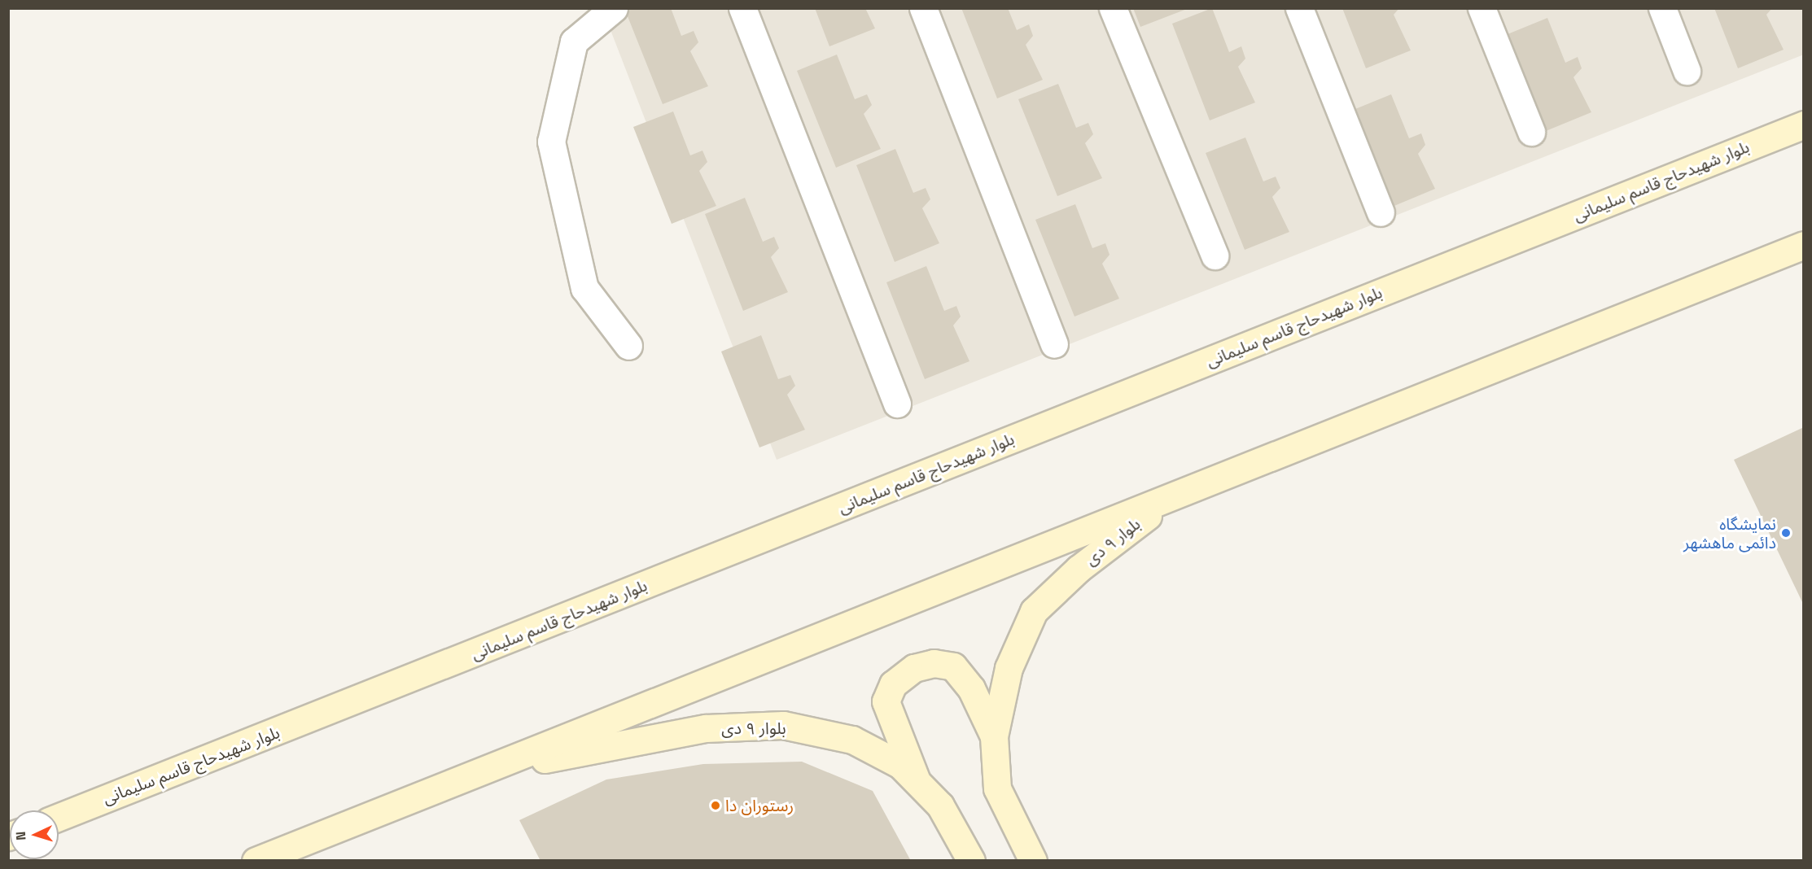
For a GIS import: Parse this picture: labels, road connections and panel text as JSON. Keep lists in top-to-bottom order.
{
  "streets": {
    "main road": ["بلوار شهیدحاج قاسم سلیمانی", "بلوار ۹ دی"]
  },
  "places": ["نمایشگاه دائمی ماهشهر", "رستوران دا"],
  "north": "left"
}
